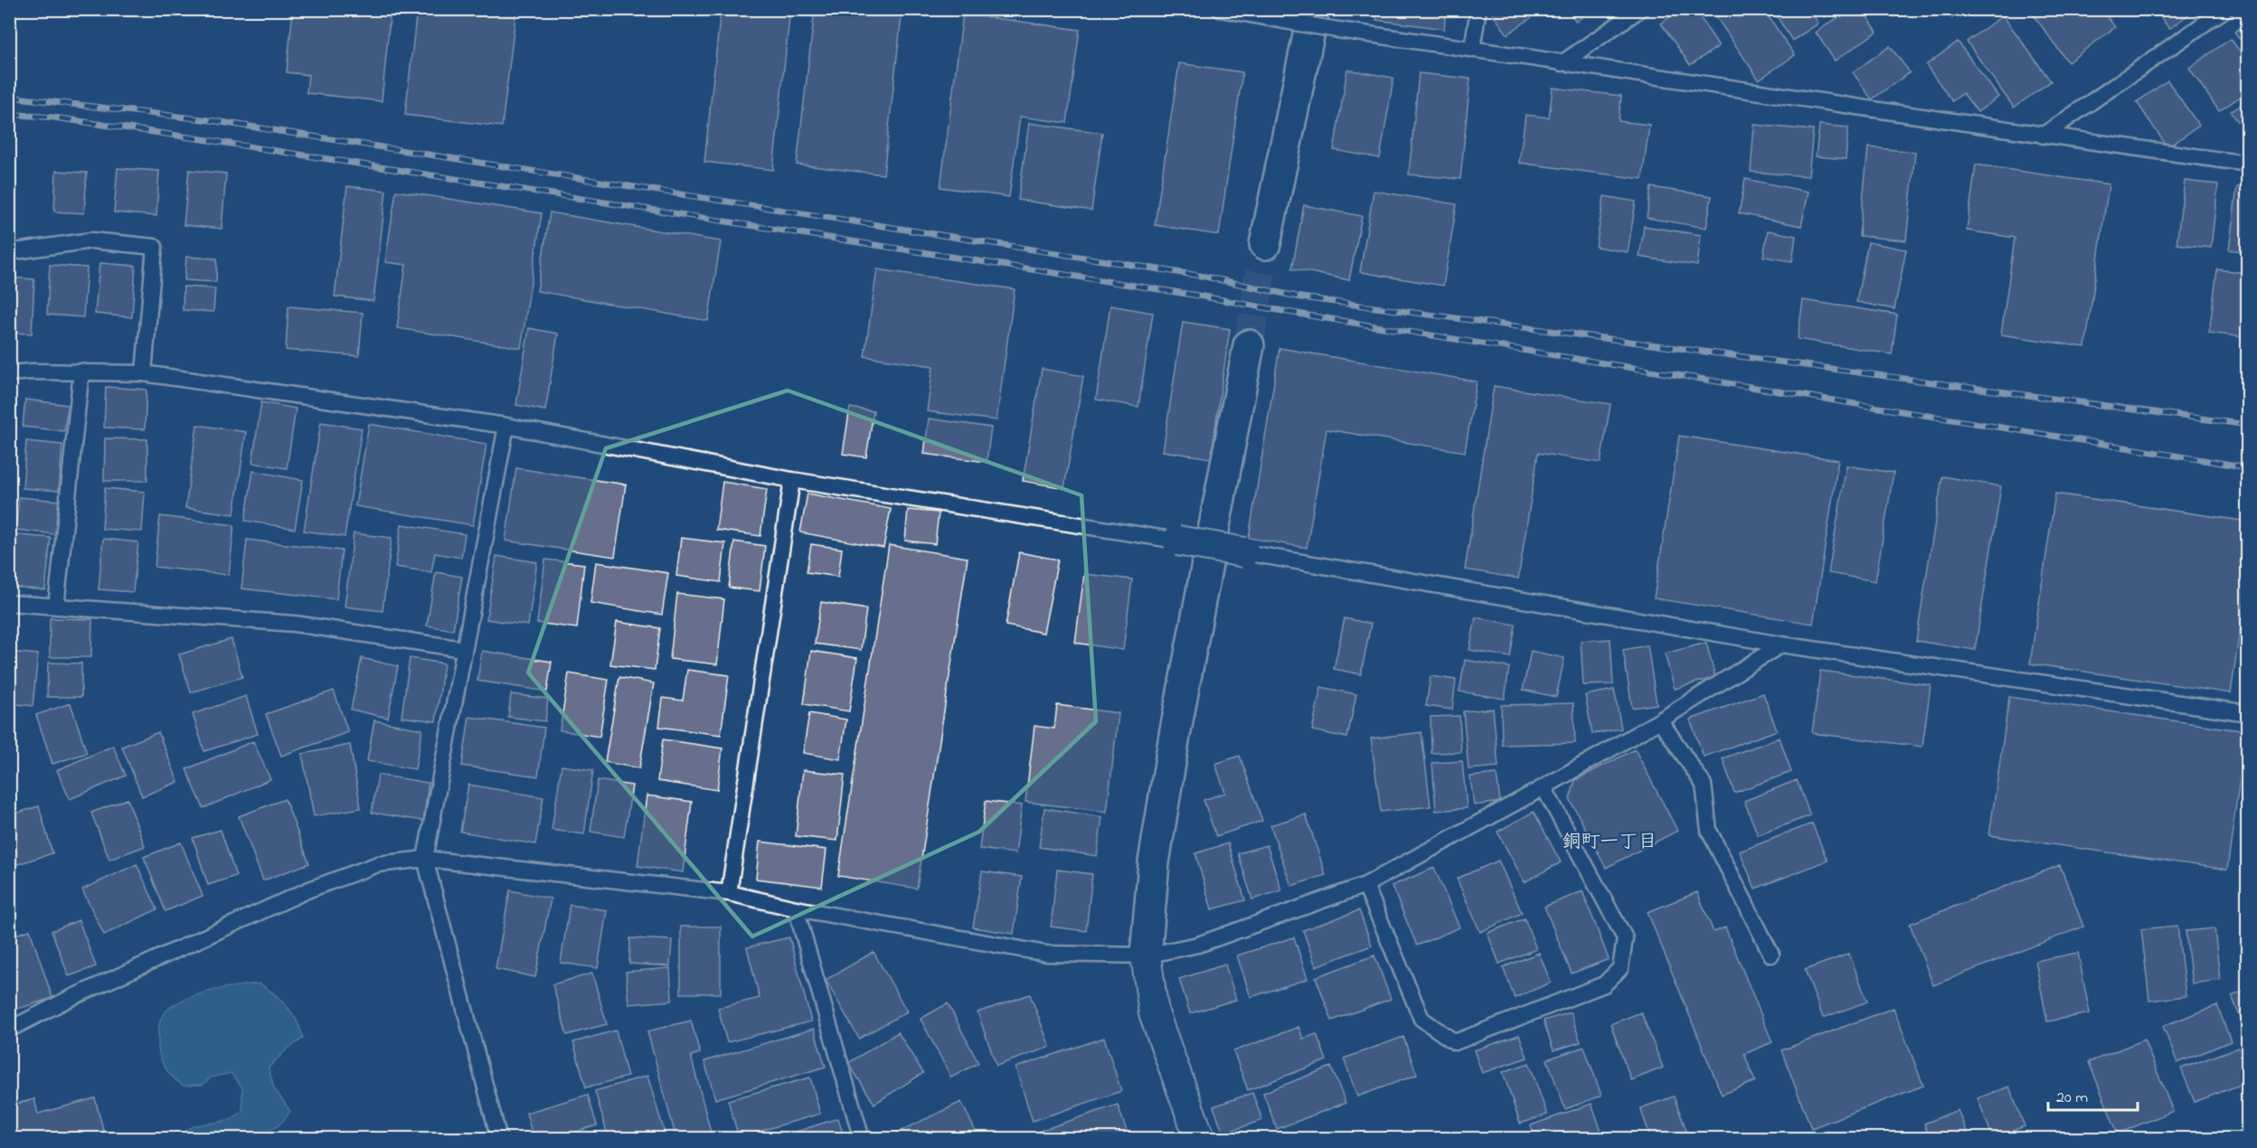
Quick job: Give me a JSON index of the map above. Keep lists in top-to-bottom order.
{
  "districts": ["銅町一丁目"],
  "scale_bar": "20 m"
}
